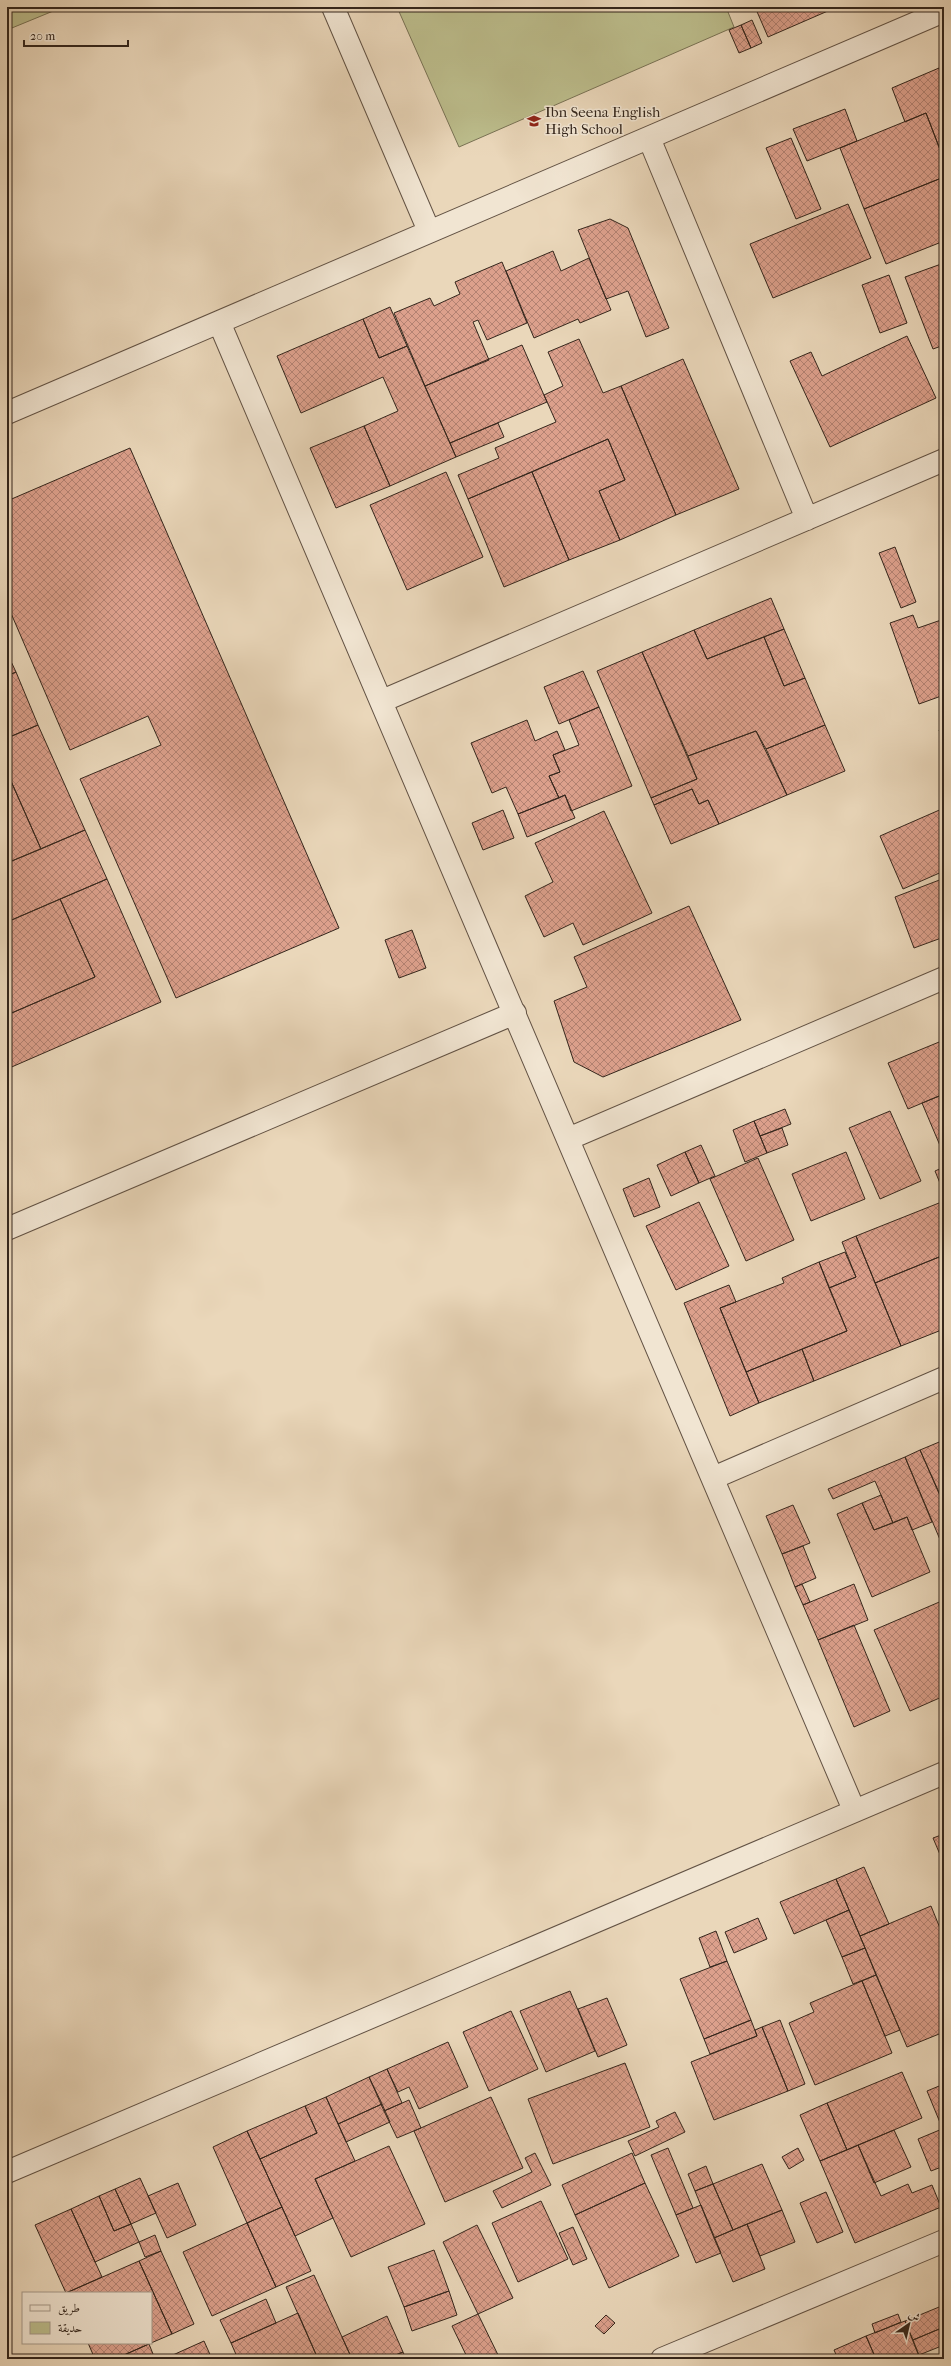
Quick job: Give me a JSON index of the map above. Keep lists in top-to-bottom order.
{
  "places": {
    "school or university": ["Ibn Seena English High School"]
  },
  "legend": ["طريق", "حديقة"],
  "scale_bar": "20 m",
  "north": "top right"
}
